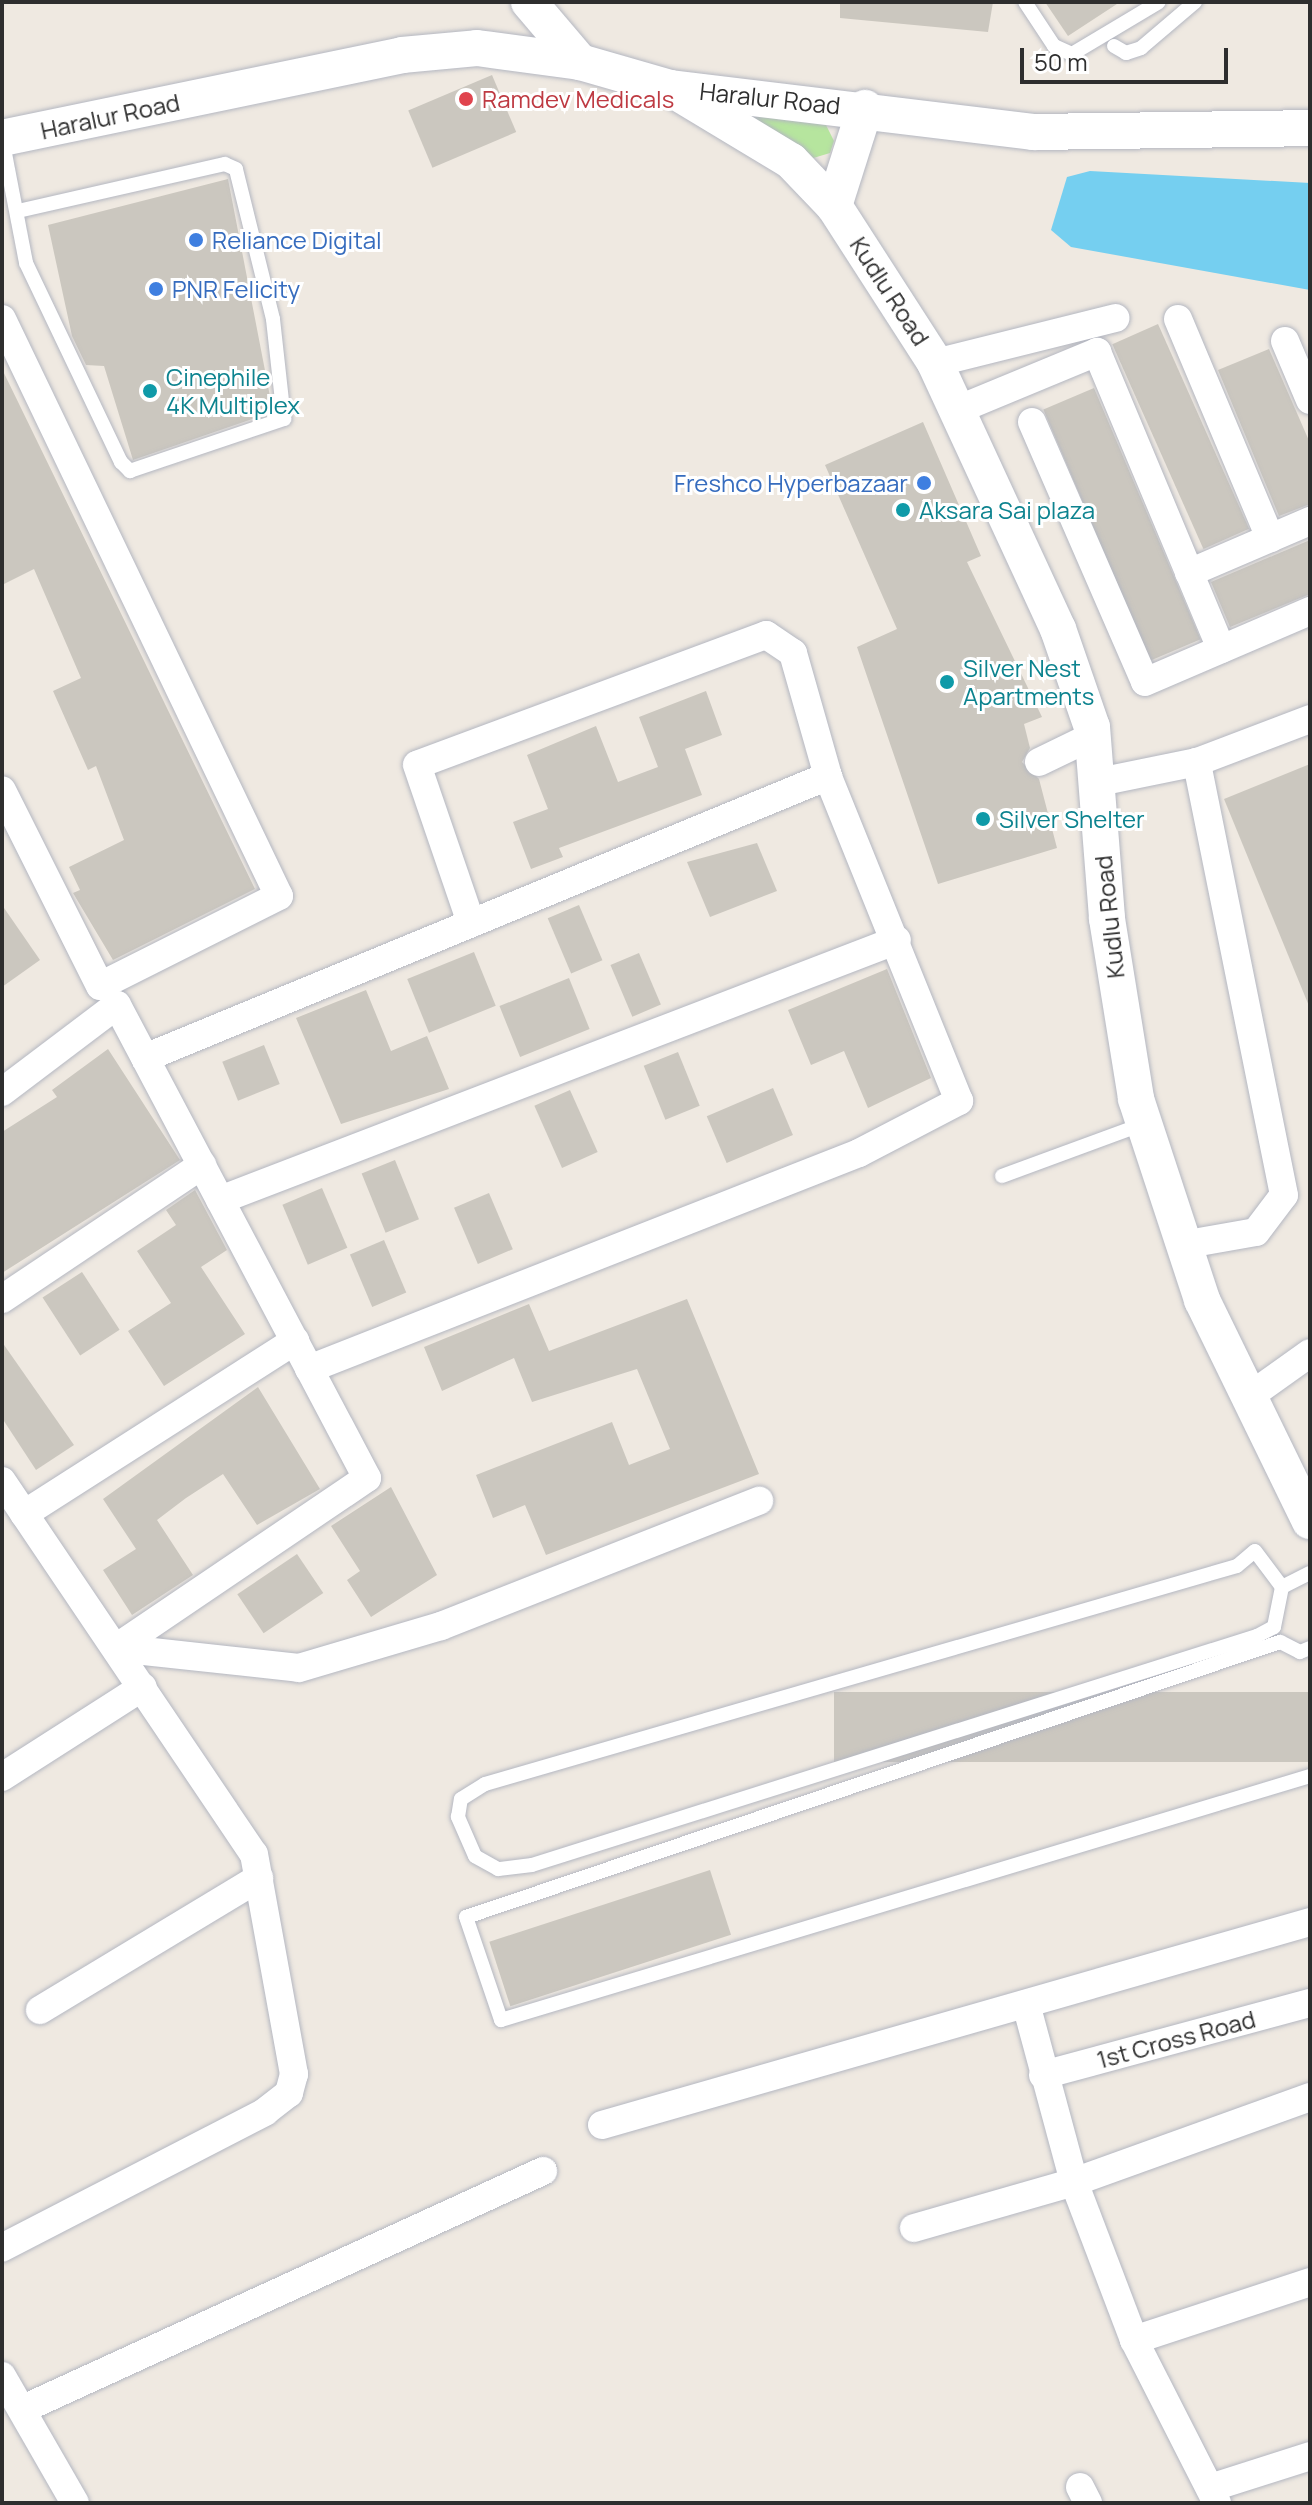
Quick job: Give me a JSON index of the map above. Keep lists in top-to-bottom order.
{
  "streets": {
    "street": ["Haralur Road", "Kudlu Road", "1st Cross Road"]
  },
  "crossings": [
    ["Haralur Road", "Kudlu Road"]
  ],
  "places": [
    "Ramdev Medicals",
    "Reliance Digital",
    "PNR Felicity",
    "Cinephile 4K Multiplex",
    "Freshco Hyperbazaar",
    "Aksara Sai plaza",
    "Silver Nest Apartments",
    "Silver Shelter"
  ],
  "scale_bar": "50 m"
}
